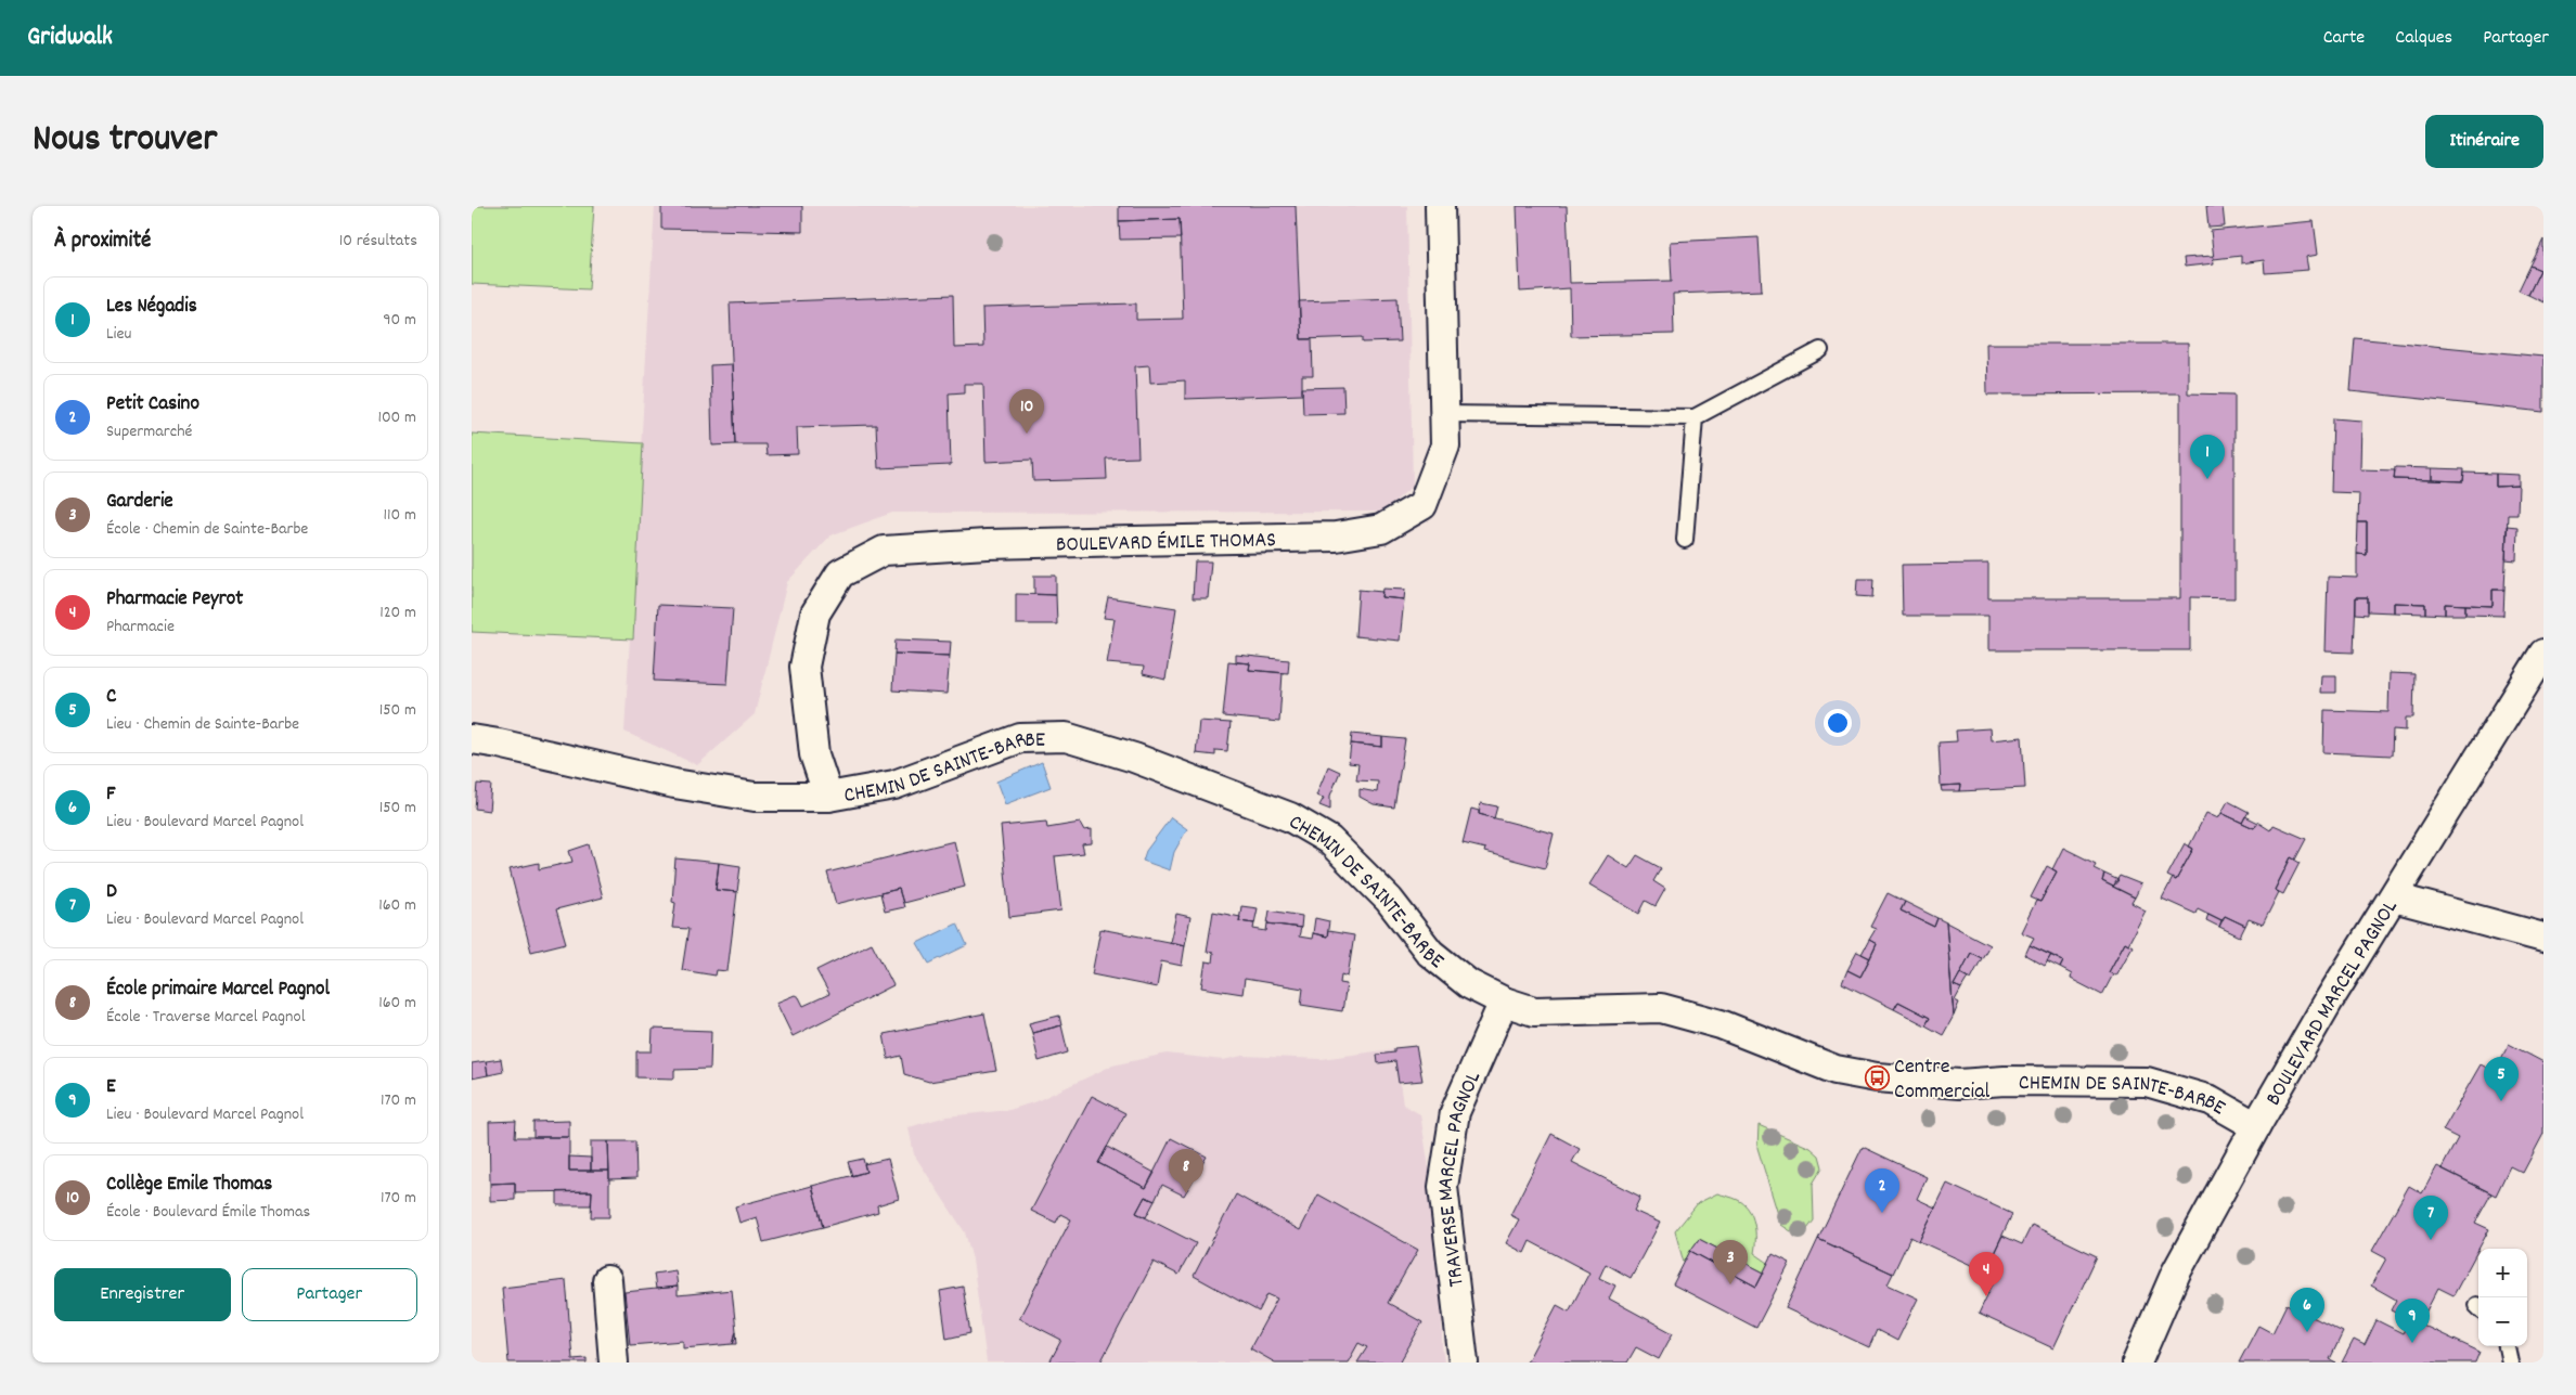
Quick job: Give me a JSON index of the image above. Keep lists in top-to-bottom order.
{
  "streets": {
    "street": [
      "BOULEVARD ÉMILE THOMAS",
      "CHEMIN DE SAINTE-BARBE",
      "BOULEVARD MARCEL PAGNOL",
      "TRAVERSE MARCEL PAGNOL"
    ]
  },
  "crossings": [
    ["BOULEVARD ÉMILE THOMAS", "CHEMIN DE SAINTE-BARBE"],
    ["CHEMIN DE SAINTE-BARBE", "BOULEVARD MARCEL PAGNOL"],
    ["CHEMIN DE SAINTE-BARBE", "TRAVERSE MARCEL PAGNOL"]
  ],
  "places": {
    "bus stop": ["Centre Commercial"]
  },
  "page": {
    "header": "Gridwalk",
    "nav": ["Carte", "Calques", "Partager"],
    "title": "Nous trouver",
    "buttons": [
      "Itinéraire",
      ["Enregistrer", "Partager"]
    ],
    "heading": ["À proximité", "10 résultats"],
    "list": [
      {
        "mark": "1",
        "name": "Les Négadis",
        "note": "Lieu",
        "value": "90 m"
      },
      {
        "mark": "2",
        "name": "Petit Casino",
        "note": "Supermarché",
        "value": "100 m"
      },
      {
        "mark": "3",
        "name": "Garderie",
        "note": "École · Chemin de Sainte-Barbe",
        "value": "110 m"
      },
      {
        "mark": "4",
        "name": "Pharmacie Peyrot",
        "note": "Pharmacie",
        "value": "120 m"
      },
      {
        "mark": "5",
        "name": "C",
        "note": "Lieu · Chemin de Sainte-Barbe",
        "value": "150 m"
      },
      {
        "mark": "6",
        "name": "F",
        "note": "Lieu · Boulevard Marcel Pagnol",
        "value": "150 m"
      },
      {
        "mark": "7",
        "name": "D",
        "note": "Lieu · Boulevard Marcel Pagnol",
        "value": "160 m"
      },
      {
        "mark": "8",
        "name": "École primaire Marcel Pagnol",
        "note": "École · Traverse Marcel Pagnol",
        "value": "160 m"
      },
      {
        "mark": "9",
        "name": "E",
        "note": "Lieu · Boulevard Marcel Pagnol",
        "value": "170 m"
      },
      {
        "mark": "10",
        "name": "Collège Emile Thomas",
        "note": "École · Boulevard Émile Thomas",
        "value": "170 m"
      }
    ],
    "pins": [
      "10",
      "1",
      "5",
      "8",
      "2",
      "7",
      "3",
      "4",
      "6",
      "9"
    ],
    "map_buttons": ["+", "−"]
  }
}
